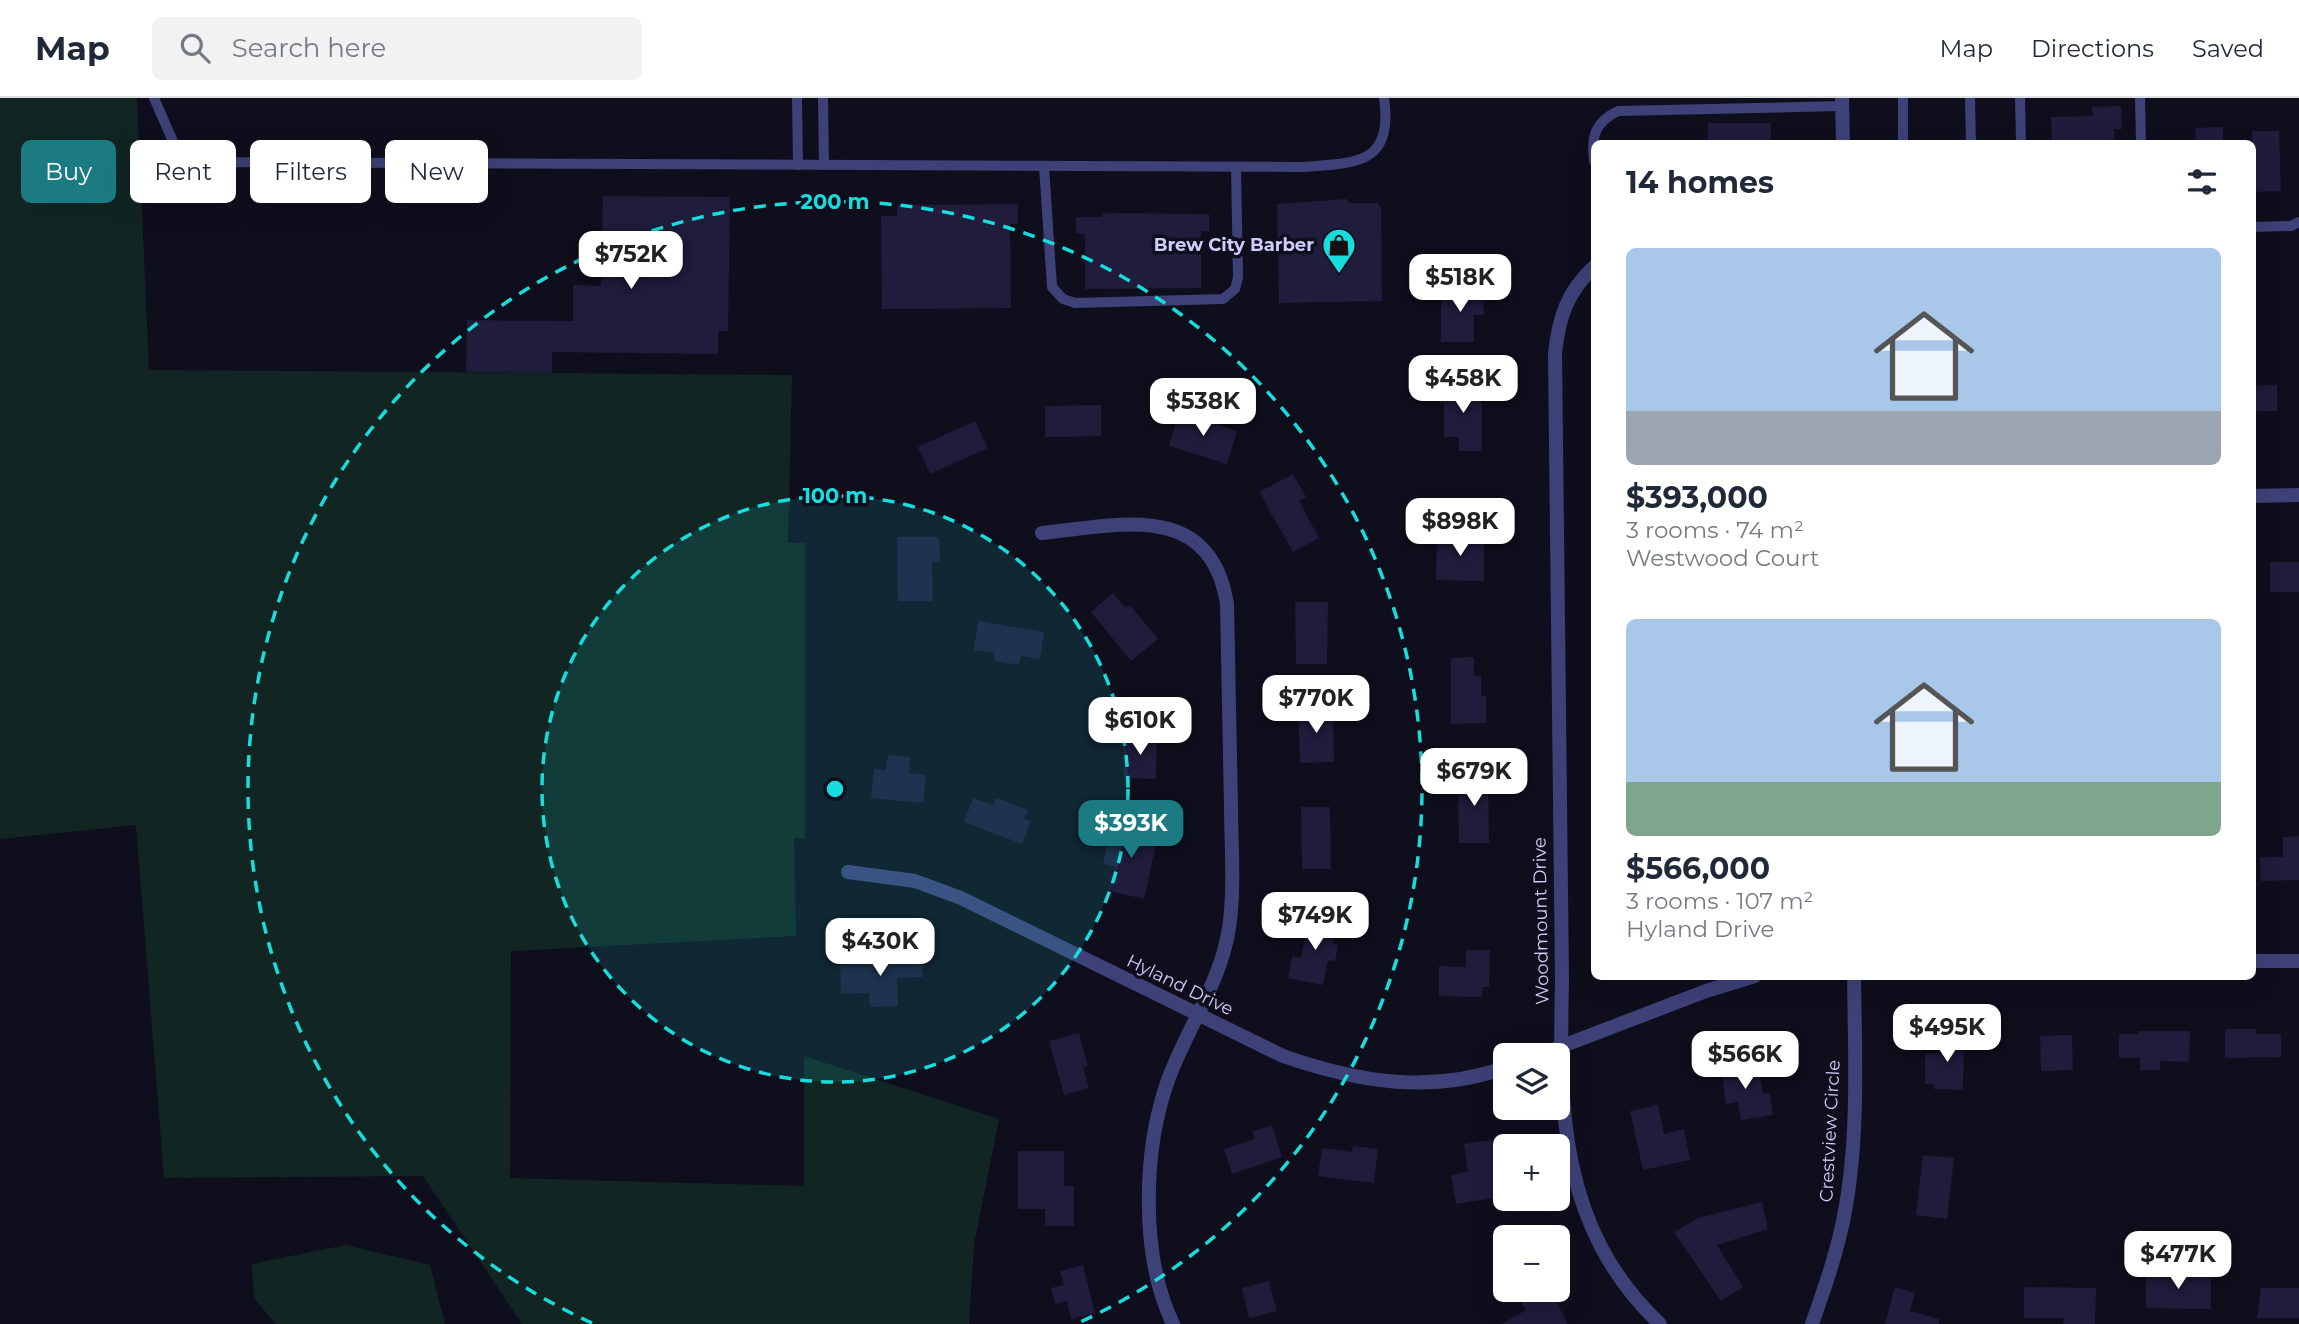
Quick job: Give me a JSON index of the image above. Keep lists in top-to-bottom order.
{
  "streets": {
    "street": ["Woodmount Drive", "Hyland Drive", "Crestview Circle"]
  },
  "places": {
    "shop": ["Brew City Barber"]
  },
  "page": {
    "header": "Map",
    "search": "Search here",
    "nav": ["Map", "Directions", "Saved"],
    "chip": [
      "Buy",
      "Rent",
      "Filters",
      "New"
    ],
    "heading": "14 homes",
    "list": [
      {
        "name": "$393,000",
        "note": "3 rooms · 74 m² · Westwood Court"
      },
      {
        "name": "$566,000",
        "note": "3 rooms · 107 m² · Hyland Drive"
      }
    ],
    "price": [
      "$752K",
      "$518K",
      "$458K",
      "$538K",
      "$898K",
      "$770K",
      "$610K",
      "$679K",
      "$393K",
      "$749K",
      "$430K",
      "$495K",
      "$566K",
      "$477K"
    ],
    "map_buttons": ["+", "−"]
  },
  "rings": ["200 m", "100 m"]
}
